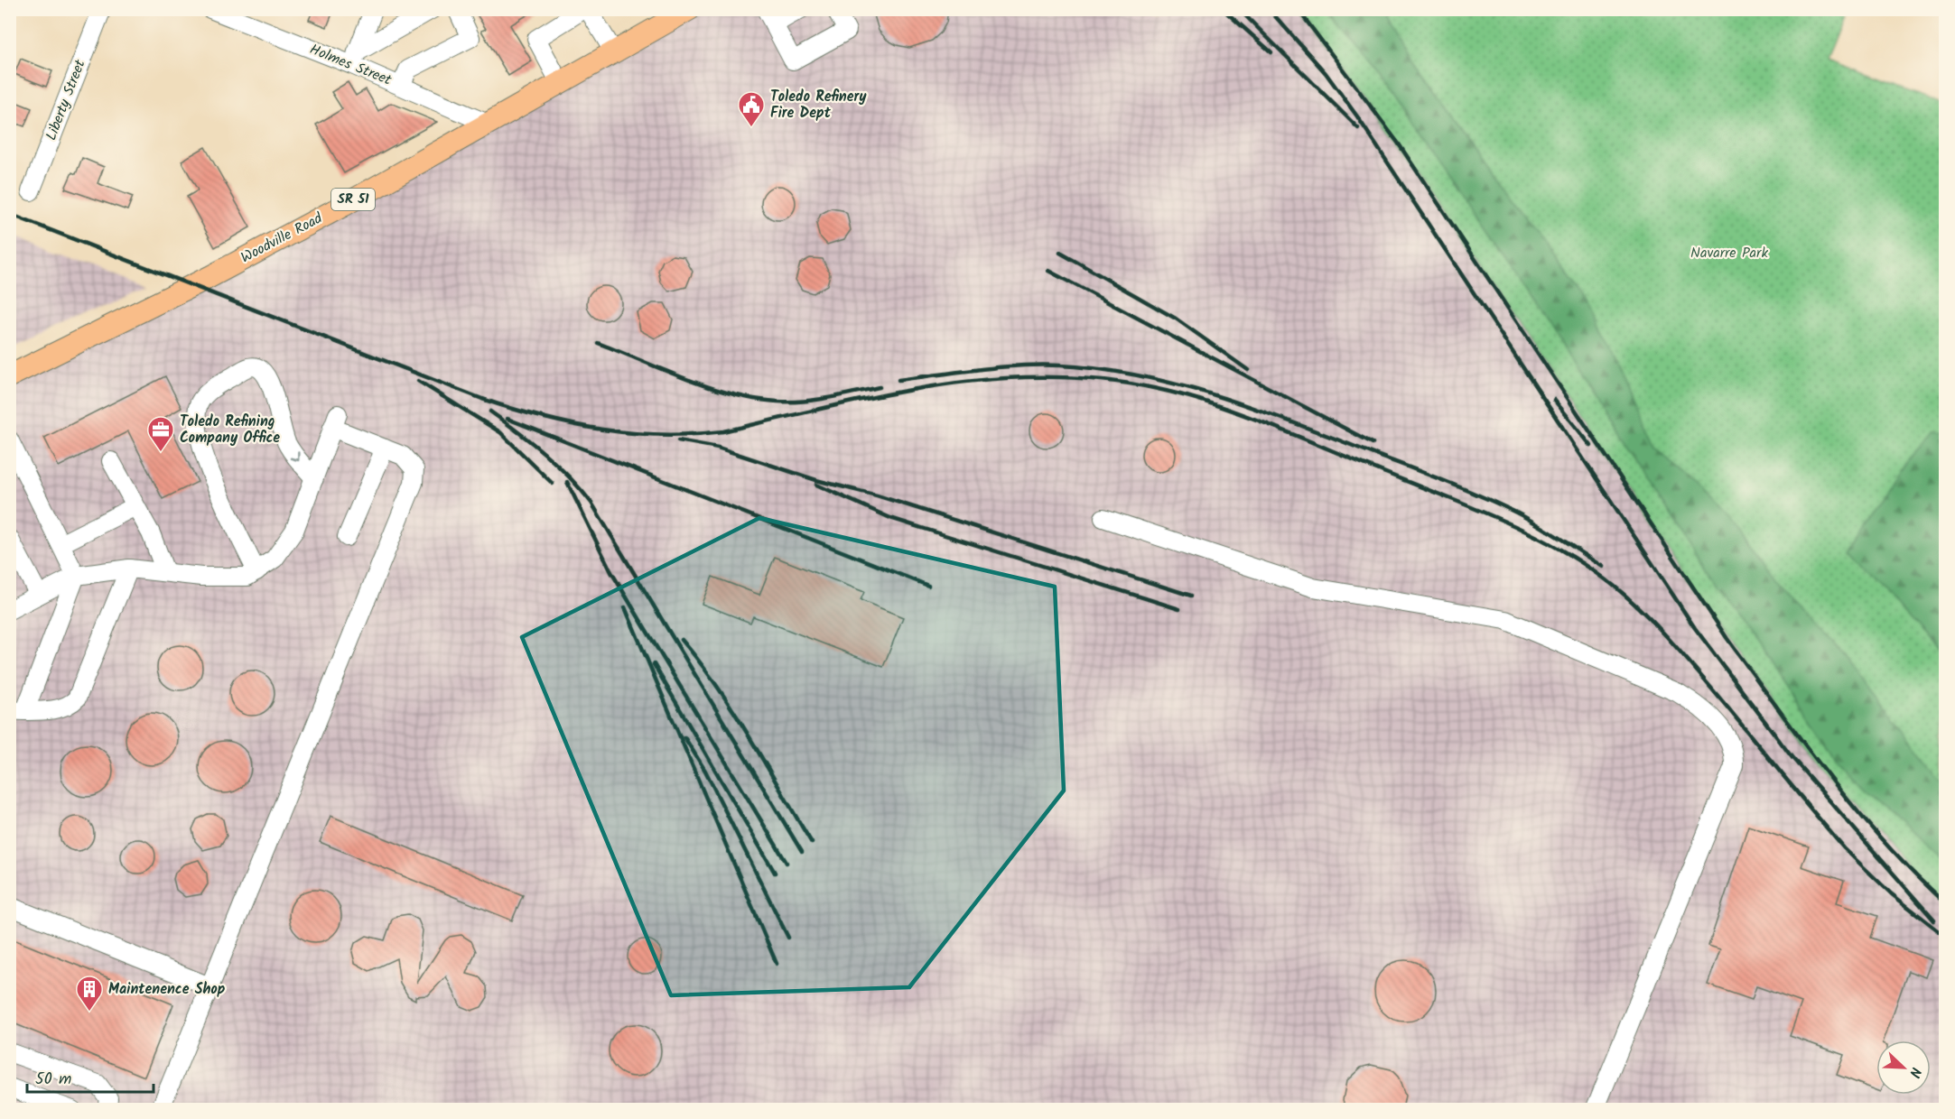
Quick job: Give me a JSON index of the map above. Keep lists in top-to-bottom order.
{
  "streets": {
    "main road": ["SR 51", "Woodville Road"],
    "street": ["Holmes Street", "Liberty Street"]
  },
  "crossings": [
    ["Holmes Street", "Woodville Road"]
  ],
  "parks": ["Navarre Park"],
  "places": {
    "public building": ["Toledo Refinery Fire Dept"],
    "office": ["Toledo Refining Company Office"],
    "building": ["Maintenence Shop"]
  },
  "scale_bar": "50 m",
  "north": "bottom right"
}
